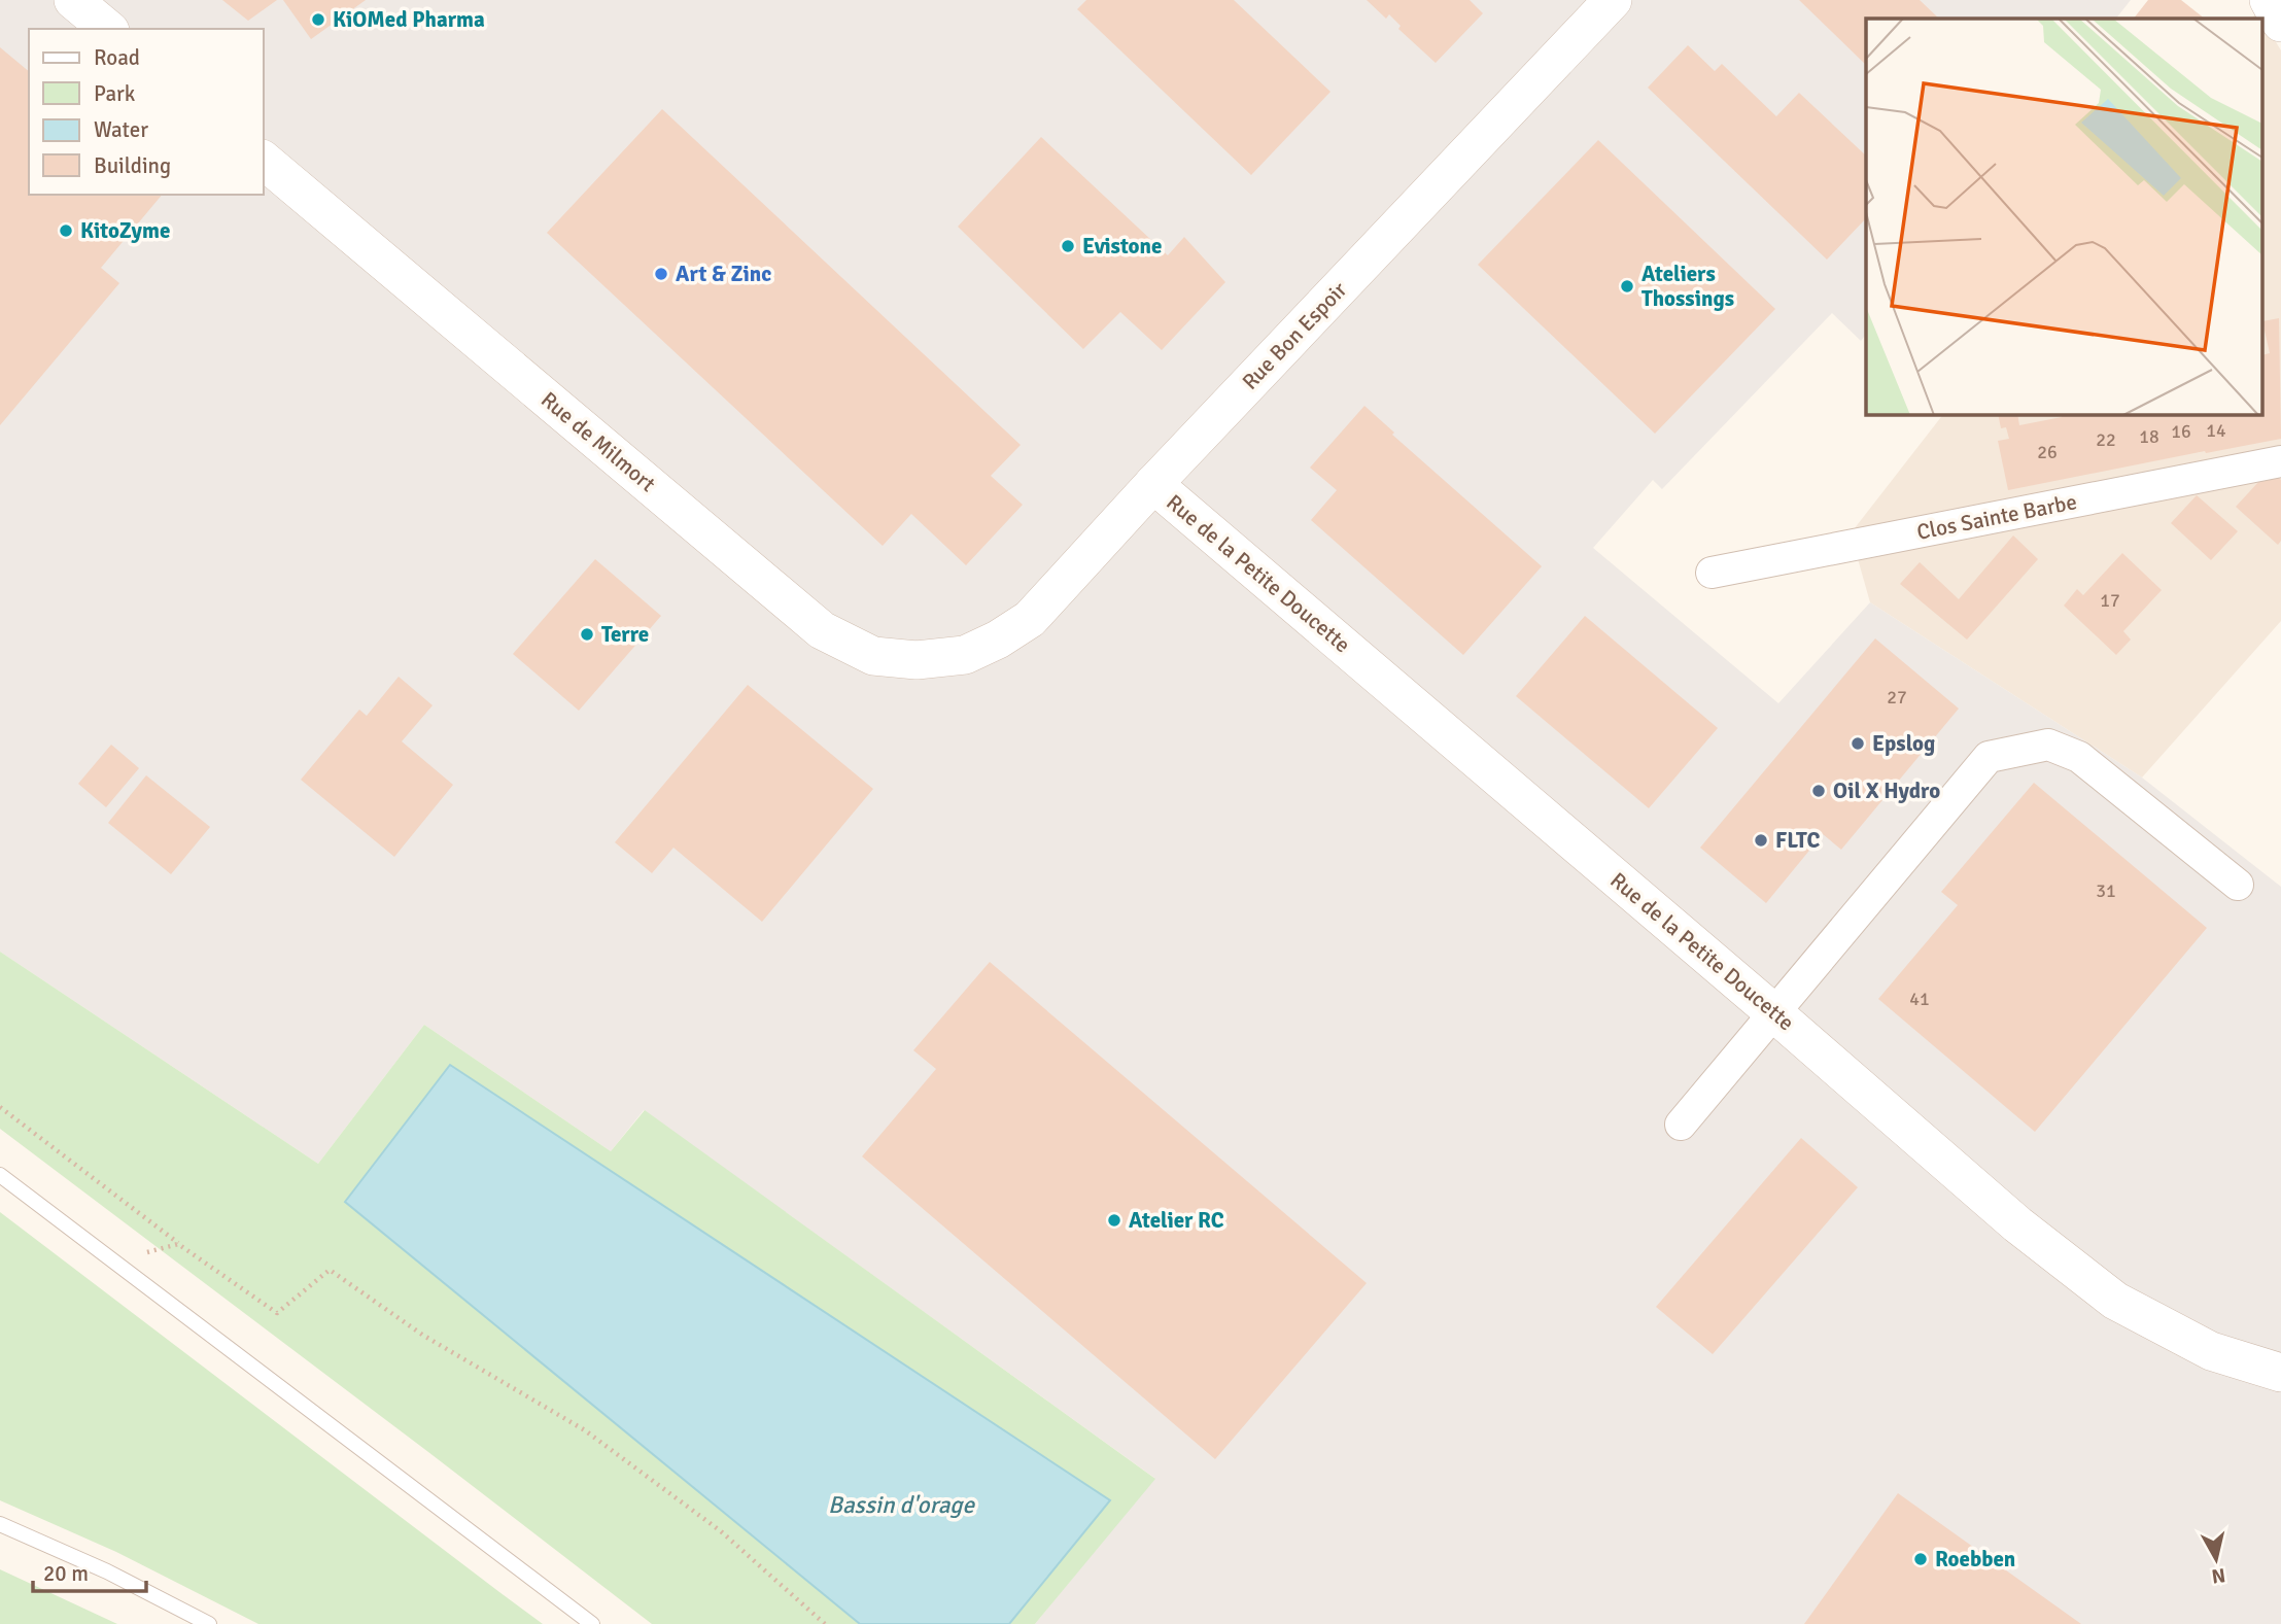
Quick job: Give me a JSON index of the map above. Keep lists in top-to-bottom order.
{
  "streets": {
    "street": [
      "Rue Bon Espoir",
      "Rue de Milmort",
      "Clos Sainte Barbe",
      "Rue de la Petite Doucette"
    ]
  },
  "crossings": [
    ["Rue Bon Espoir", "Rue de Milmort"],
    ["Rue Bon Espoir", "Rue de la Petite Doucette"]
  ],
  "water": ["Bassin d'orage"],
  "places": [
    "KiOMed Pharma",
    "KitoZyme",
    "Evistone",
    "Art & Zinc",
    "Ateliers Thossings",
    "Terre",
    "Epslog",
    "Oil X Hydro",
    "FLTC",
    "Atelier RC",
    "Roebben"
  ],
  "house_numbers": [
    "14",
    "16",
    "18",
    "22",
    "26",
    "17",
    "27",
    "31",
    "41"
  ],
  "legend": [
    "Road",
    "Park",
    "Water",
    "Building"
  ],
  "scale_bar": "20 m",
  "north": "bottom"
}
